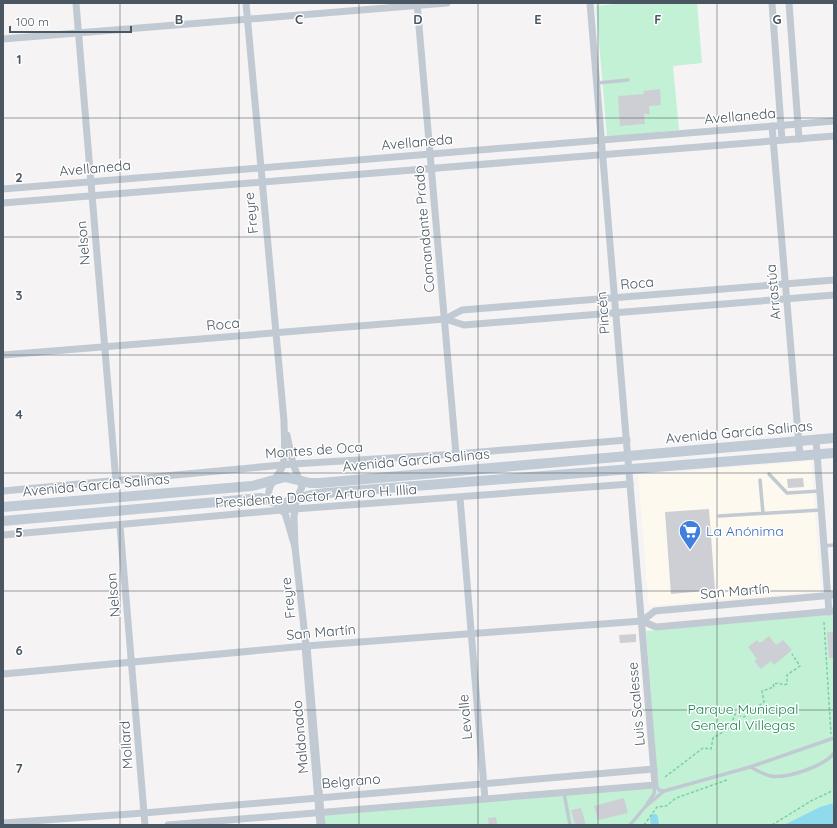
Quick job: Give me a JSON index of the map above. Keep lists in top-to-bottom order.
{
  "streets": {
    "main road": ["Avenida García Salinas"],
    "street": [
      "Avellaneda",
      "Freyre",
      "Comandante Prado",
      "Nelson",
      "Roca",
      "Arrastúa",
      "Pincén",
      "Montes de Oca",
      "Presidente Doctor Arturo H. Illia",
      "San Martín",
      "Luis Scalesse",
      "Levalle",
      "Maldonado",
      "Mollard",
      "Belgrano"
    ]
  },
  "crossings": [
    ["Avellaneda", "Freyre"],
    ["Avellaneda", "Comandante Prado"],
    ["Avellaneda", "Nelson"],
    ["Avellaneda", "Arrastúa"],
    ["Avellaneda", "Pincén"],
    ["Freyre", "Roca"],
    ["Freyre", "Avenida García Salinas"],
    ["Freyre", "Montes de Oca"],
    ["Freyre", "Presidente Doctor Arturo H. Illia"],
    ["Freyre", "San Martín"],
    ["Freyre", "Maldonado"],
    ["Comandante Prado", "Roca"],
    ["Comandante Prado", "Montes de Oca"],
    ["Nelson", "Roca"],
    ["Nelson", "Montes de Oca"],
    ["Nelson", "Presidente Doctor Arturo H. Illia"],
    ["Nelson", "San Martín"],
    ["Nelson", "Mollard"],
    ["Roca", "Arrastúa"],
    ["Roca", "Pincén"],
    ["Arrastúa", "Avenida García Salinas"],
    ["Pincén", "Avenida García Salinas"],
    ["Pincén", "Montes de Oca"],
    ["Pincén", "Presidente Doctor Arturo H. Illia"],
    ["Pincén", "San Martín"],
    ["Pincén", "Luis Scalesse"],
    ["Avenida García Salinas", "Presidente Doctor Arturo H. Illia"],
    ["San Martín", "Luis Scalesse"],
    ["San Martín", "Levalle"],
    ["San Martín", "Maldonado"],
    ["San Martín", "Mollard"],
    ["Luis Scalesse", "Belgrano"],
    ["Levalle", "Belgrano"],
    ["Maldonado", "Belgrano"],
    ["Mollard", "Belgrano"]
  ],
  "parks": ["Parque Municipal General Villegas"],
  "places": {
    "supermarket": ["La Anónima"]
  },
  "scale_bar": "100 m",
  "grid": {
    "columns": [
      "B",
      "C",
      "D",
      "E",
      "F",
      "G"
    ],
    "rows": [
      "1",
      "2",
      "3",
      "4",
      "5",
      "6",
      "7"
    ]
  }
}
